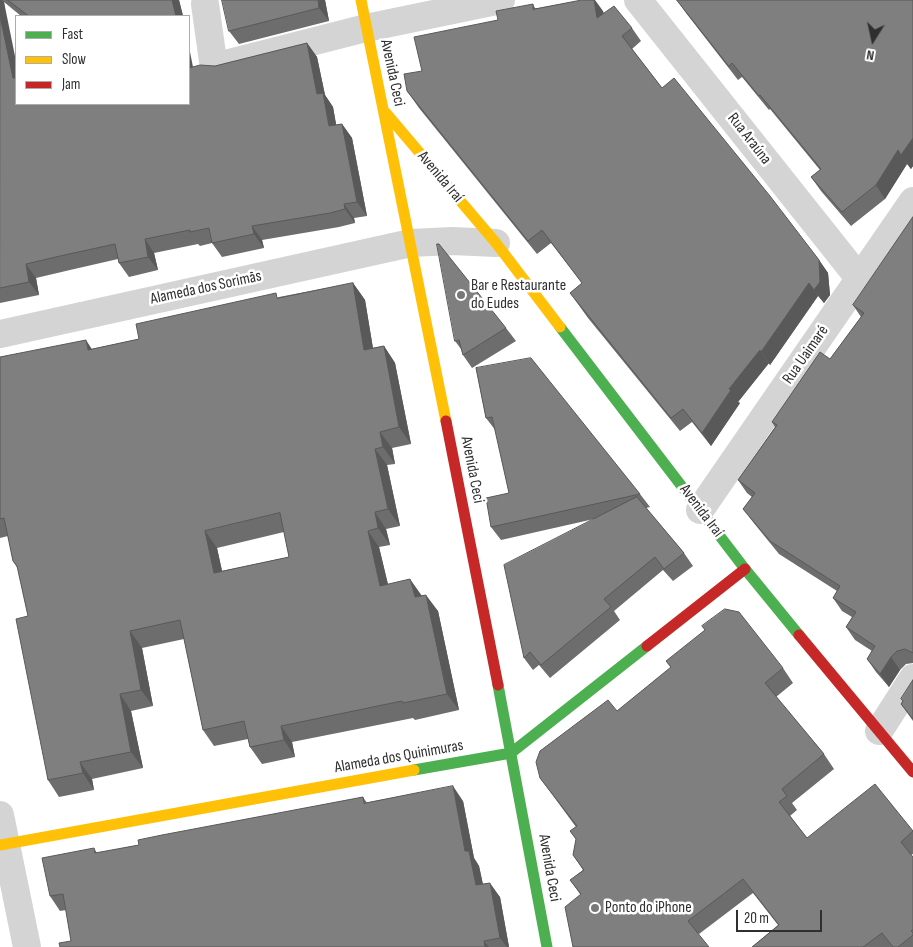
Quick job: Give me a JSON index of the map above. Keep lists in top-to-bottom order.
{
  "streets": {
    "street": [
      "Avenida Ceci",
      "Rua Araúna",
      "Avenida Iraí",
      "Alameda dos Sorimãs",
      "Rua Uaimaré",
      "Alameda dos Quinimuras"
    ]
  },
  "crossings": [
    ["Avenida Ceci", "Avenida Iraí"],
    ["Avenida Ceci", "Alameda dos Sorimãs"],
    ["Avenida Ceci", "Alameda dos Quinimuras"],
    ["Rua Araúna", "Rua Uaimaré"],
    ["Avenida Iraí", "Rua Uaimaré"],
    ["Avenida Iraí", "Alameda dos Quinimuras"]
  ],
  "places": ["Bar e Restaurante do Eudes", "Ponto do iPhone"],
  "legend": ["Fast", "Slow", "Jam"],
  "scale_bar": "20 m",
  "north": "bottom"
}
